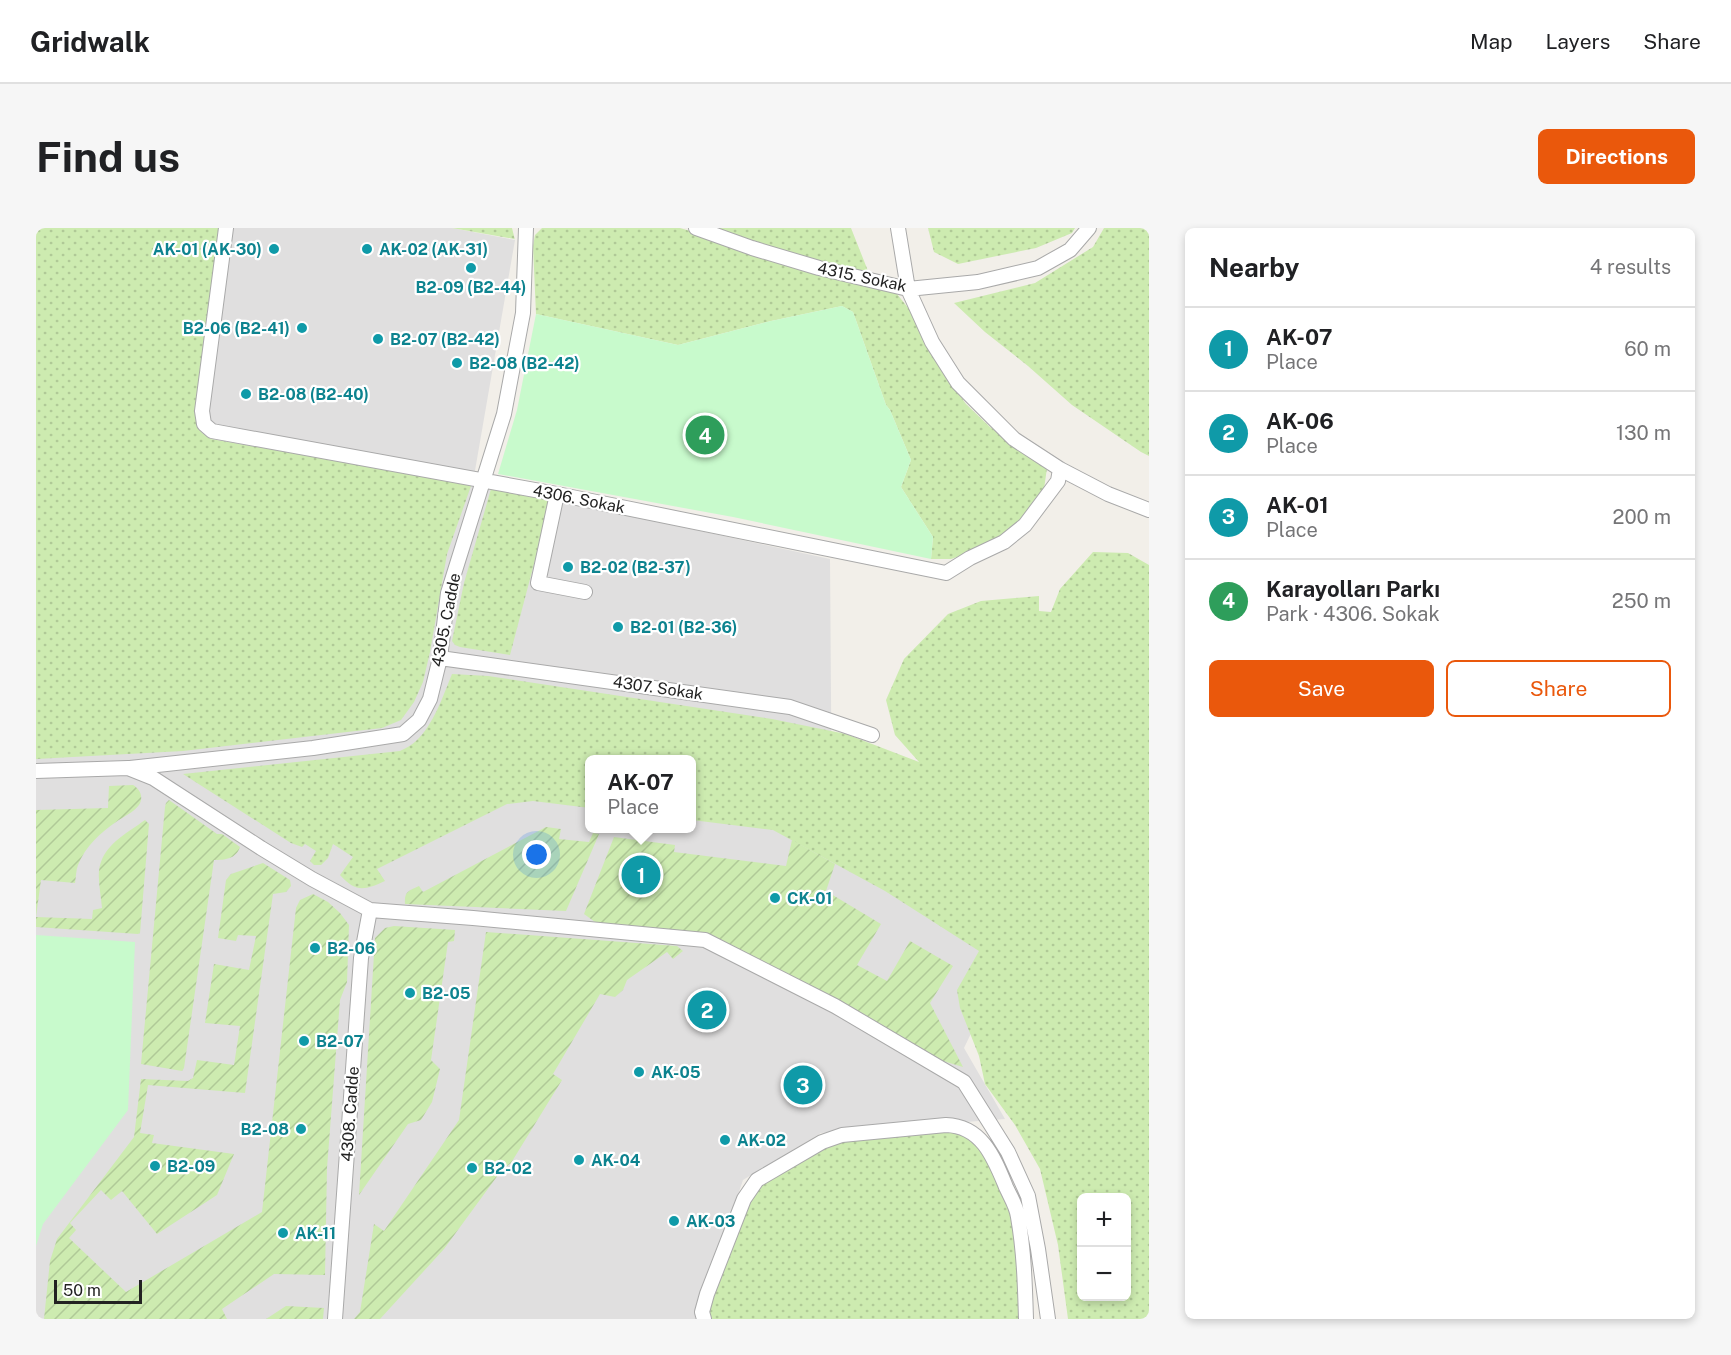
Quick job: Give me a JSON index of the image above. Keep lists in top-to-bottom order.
{
  "streets": {
    "street": [
      "4315. Sokak",
      "4306. Sokak",
      "4305. Cadde",
      "4307. Sokak",
      "4308. Cadde"
    ]
  },
  "crossings": [
    ["4306. Sokak", "4305. Cadde"],
    ["4305. Cadde", "4307. Sokak"]
  ],
  "places": [
    "AK-01 (AK-30)",
    "AK-02 (AK-31)",
    "B2-09 (B2-44)",
    "B2-06 (B2-41)",
    "B2-07 (B2-42)",
    "B2-08 (B2-42)",
    "B2-08 (B2-40)",
    "B2-02 (B2-37)",
    "B2-01 (B2-36)",
    "CK-01",
    "B2-06",
    "B2-05",
    "B2-07",
    "AK-05",
    "B2-08",
    "AK-02",
    "AK-04",
    "B2-09",
    "B2-02",
    "AK-03",
    "AK-11"
  ],
  "scale_bar": "50 m",
  "page": {
    "header": "Gridwalk",
    "nav": ["Map", "Layers", "Share"],
    "buttons": [
      "Directions",
      ["Save", "Share"]
    ],
    "title": "Find us",
    "heading": ["Nearby", "4 results"],
    "list": [
      {
        "mark": "1",
        "name": "AK-07",
        "note": "Place",
        "value": "60 m"
      },
      {
        "mark": "2",
        "name": "AK-06",
        "note": "Place",
        "value": "130 m"
      },
      {
        "mark": "3",
        "name": "AK-01",
        "note": "Place",
        "value": "200 m"
      },
      {
        "mark": "4",
        "name": "Karayolları Parkı",
        "note": "Park · 4306. Sokak",
        "value": "250 m"
      }
    ],
    "pins": [
      "4",
      "1",
      "2",
      "3"
    ],
    "popup": ["AK-07", "Place"],
    "map_buttons": ["+", "−"],
    "scale": "50 m"
  }
}
